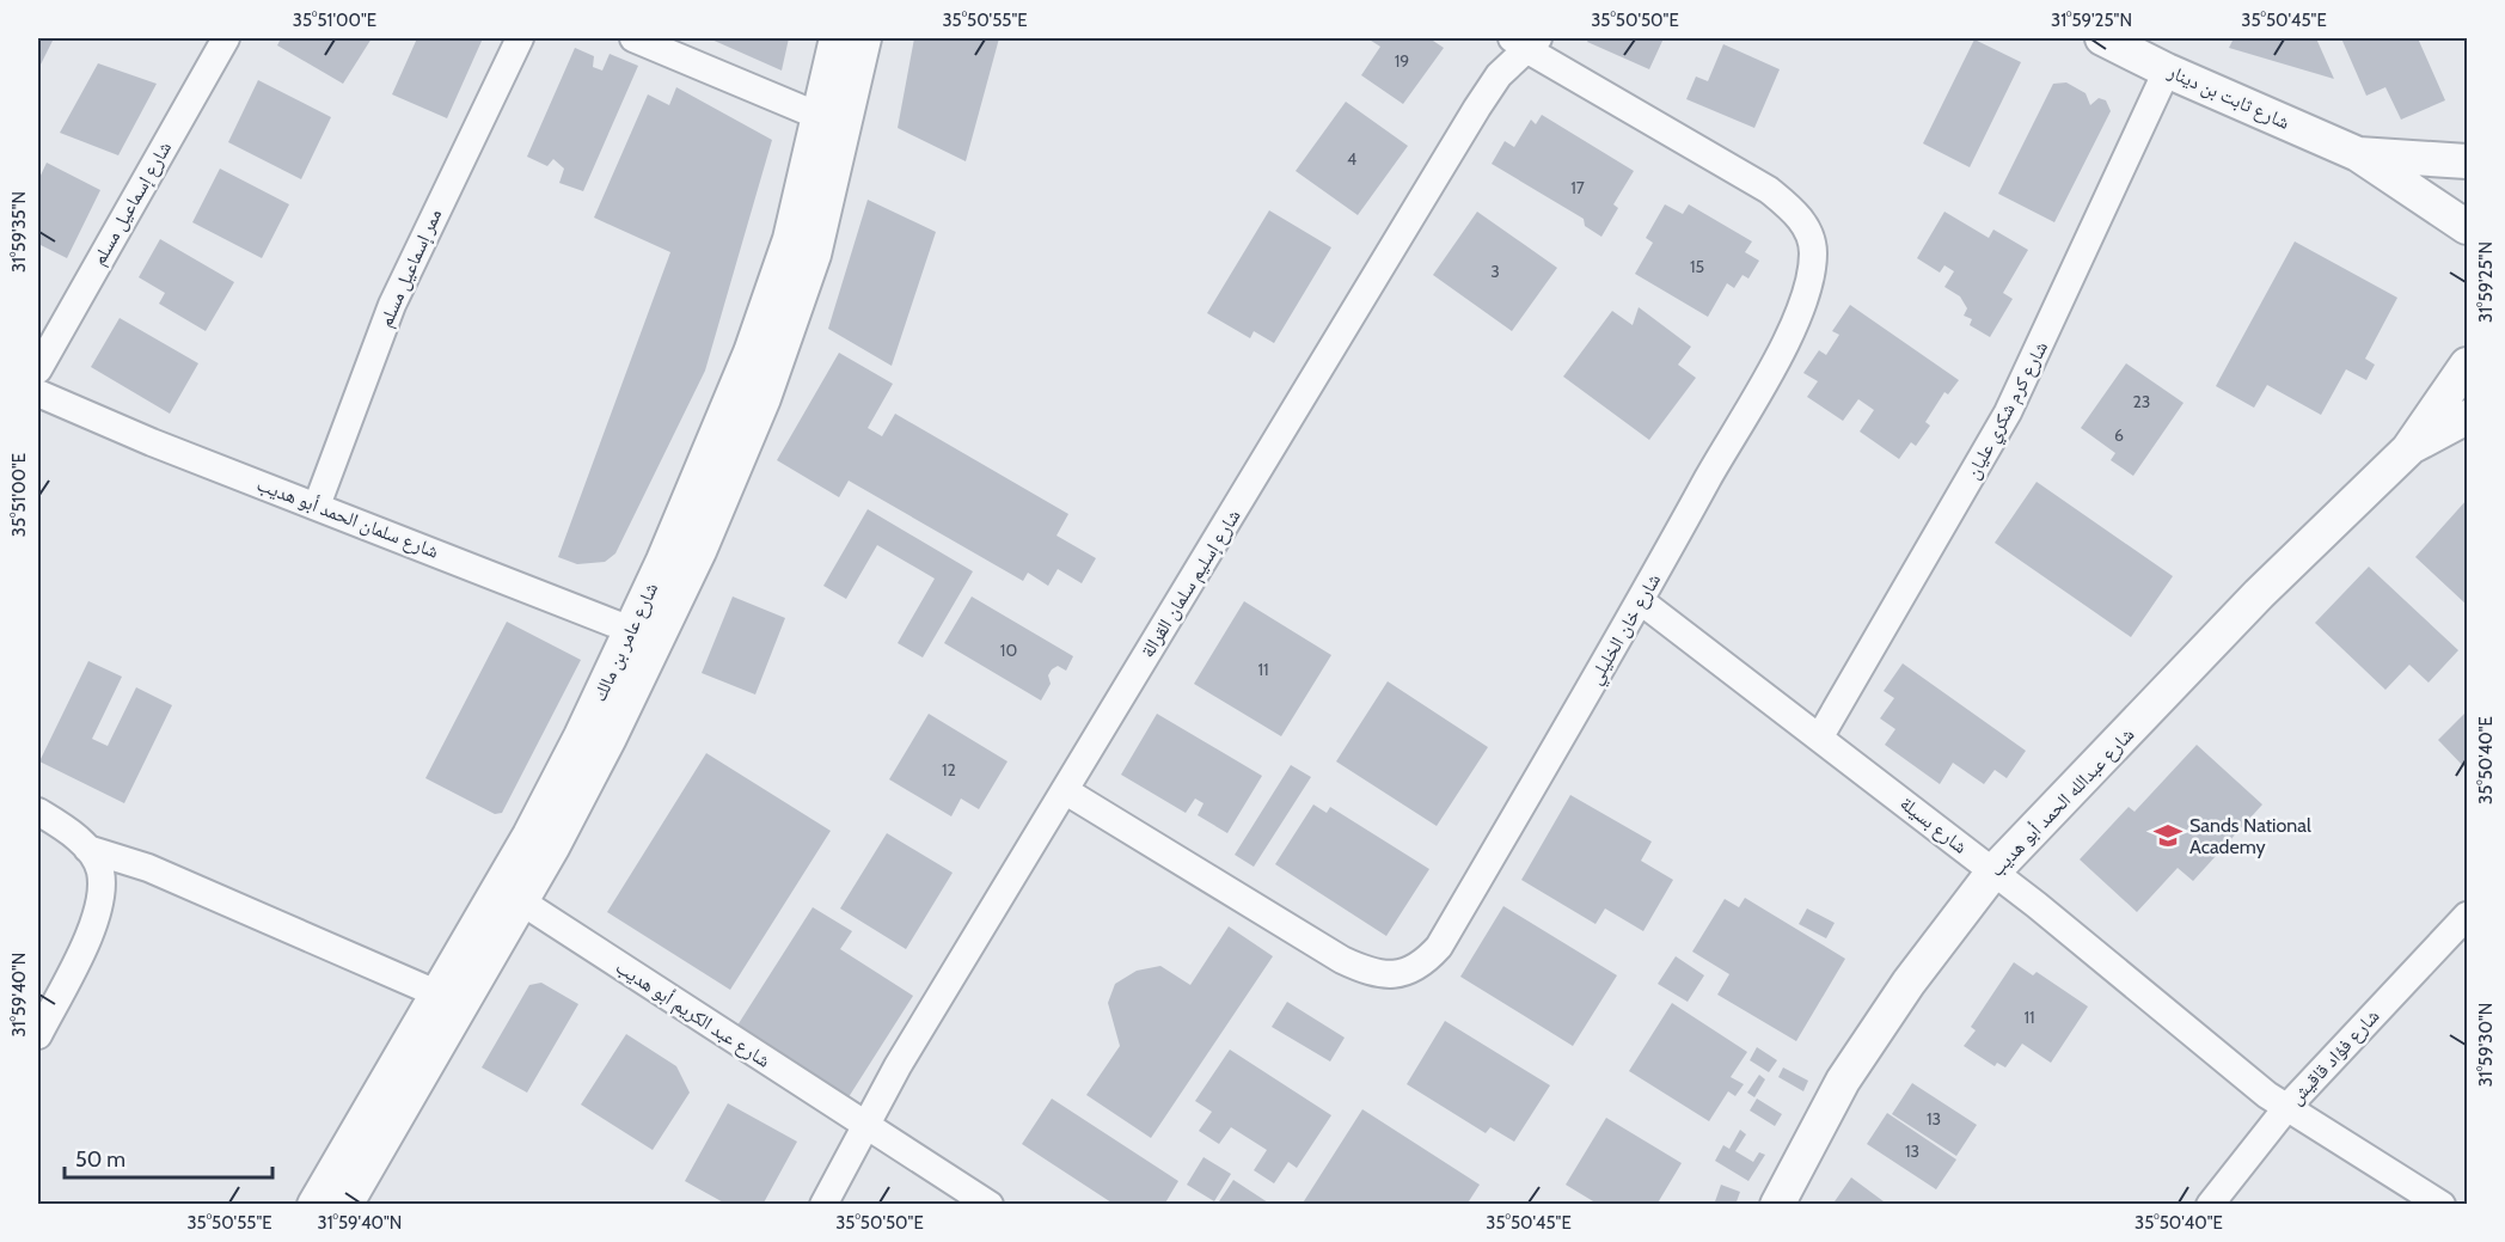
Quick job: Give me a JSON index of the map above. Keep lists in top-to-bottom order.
{
  "streets": {
    "street": [
      "شارع ثابت بن دينار",
      "شارع إسماعيل مسلم",
      "ممر إسماعيل مسلم",
      "شارع كرم شكري عليان",
      "شارع سلمان الحمد أبو هديب",
      "شارع إسليم سلمان القرالة",
      "شارع خان الخليلي",
      "شارع عامر بن مالك",
      "شارع عبدالله الحمد أبو هديب",
      "شارع بسيلة",
      "شارع عبد الكريم أبو هديب",
      "شارع فؤاد قاقيش"
    ]
  },
  "crossings": [
    ["شارع ثابت بن دينار", "شارع كرم شكري عليان"],
    ["ممر إسماعيل مسلم", "شارع سلمان الحمد أبو هديب"],
    ["شارع كرم شكري عليان", "شارع بسيلة"],
    ["شارع سلمان الحمد أبو هديب", "شارع عامر بن مالك"],
    ["شارع إسليم سلمان القرالة", "شارع خان الخليلي"],
    ["شارع إسليم سلمان القرالة", "شارع عبد الكريم أبو هديب"],
    ["شارع خان الخليلي", "شارع بسيلة"],
    ["شارع عامر بن مالك", "شارع عبد الكريم أبو هديب"],
    ["شارع عبدالله الحمد أبو هديب", "شارع بسيلة"],
    ["شارع بسيلة", "شارع فؤاد قاقيش"]
  ],
  "places": {
    "school or university": ["Sands National Academy"]
  },
  "house_numbers": [
    "19",
    "4",
    "17",
    "15",
    "3",
    "23",
    "6",
    "10",
    "11",
    "12",
    "11",
    "13",
    "13"
  ],
  "scale_bar": "50 m",
  "coordinates": [
    "35°51'00\"E",
    "35°50'55\"E",
    "35°50'50\"E",
    "31°59'25\"N",
    "35°50'45\"E",
    "31°59'35\"N",
    "35°50'40\"E",
    "31°59'40\"N",
    "31°59'30\"N"
  ]
}
